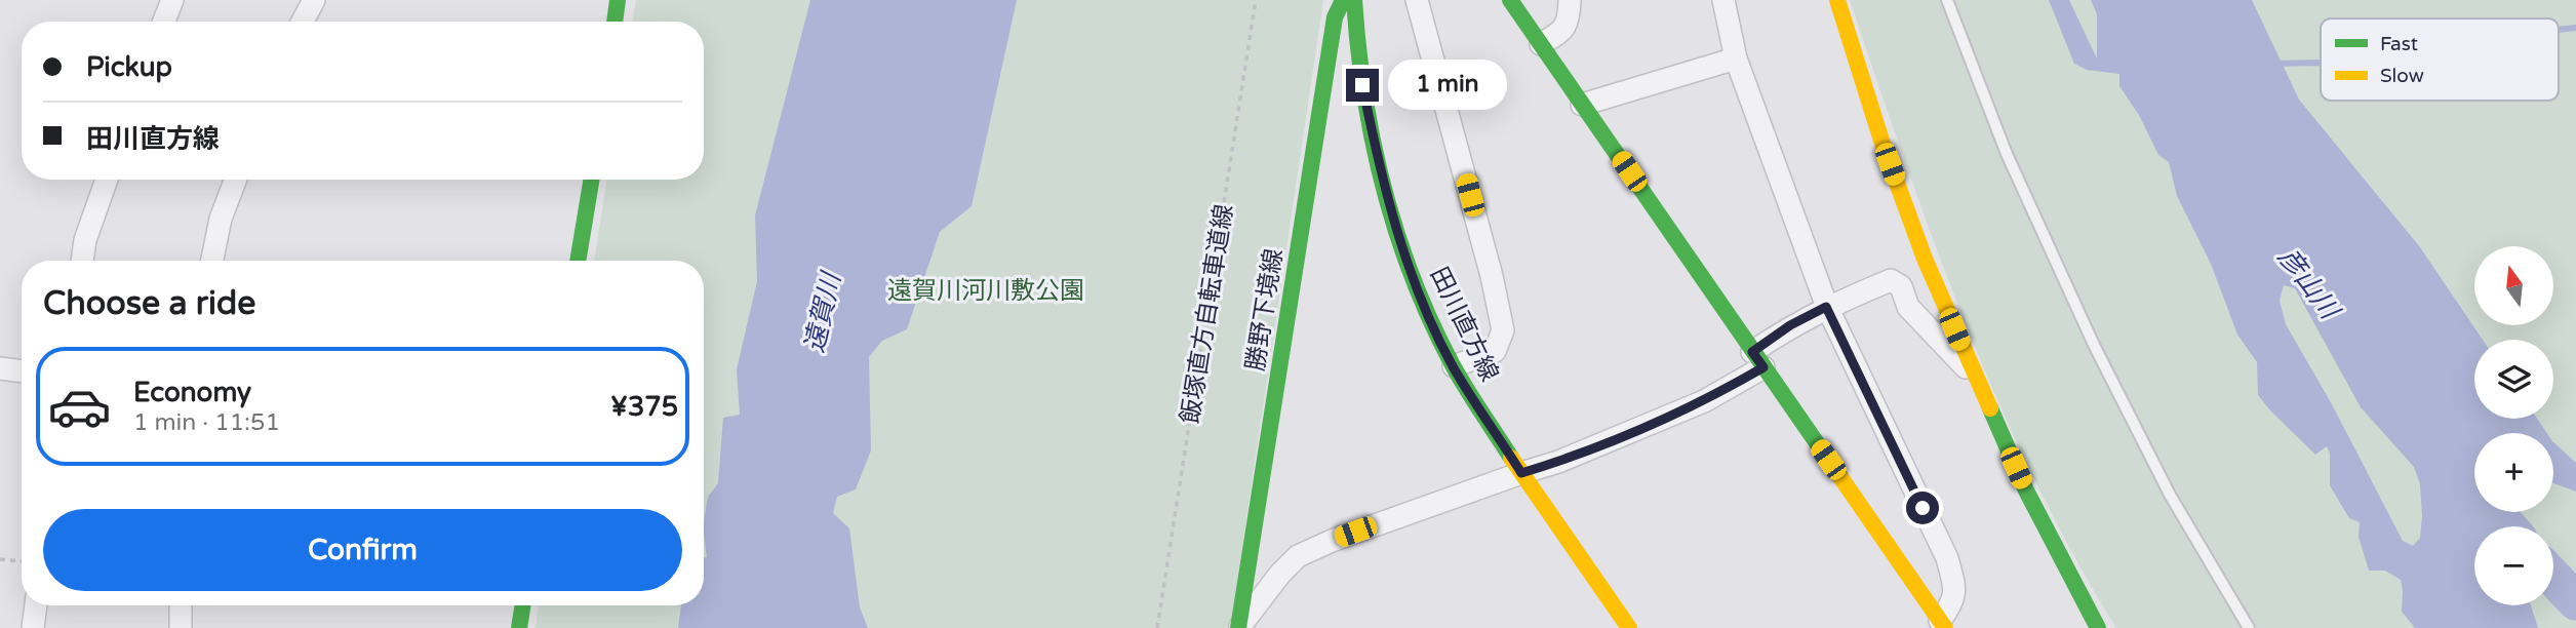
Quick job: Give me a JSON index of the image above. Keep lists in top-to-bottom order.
{
  "streets": {
    "main road": ["勝野下境線", "田川直方線"],
    "path": ["飯塚直方自転車道線"]
  },
  "water": ["彦山川", "遠賀川"],
  "parks": ["遠賀川河川敷公園"],
  "legend": ["Fast", "Slow"],
  "north": "top",
  "page": {
    "banner": ["Pickup", "田川直方線"],
    "bubble": "1 min",
    "map_buttons": ["+", "−"],
    "heading": "Choose a ride",
    "list": [
      {
        "name": "Economy",
        "note": "1 min · 11:51",
        "value": "¥375"
      }
    ],
    "buttons": "Confirm"
  }
}
